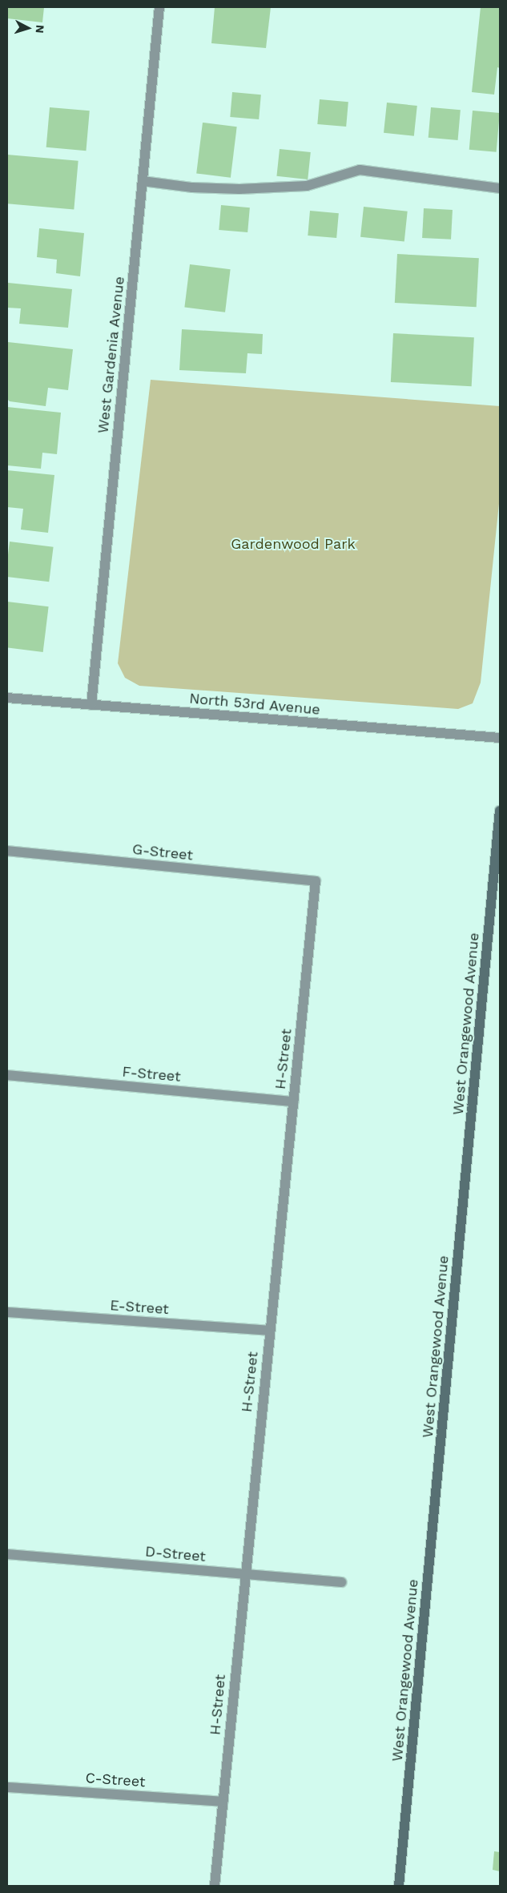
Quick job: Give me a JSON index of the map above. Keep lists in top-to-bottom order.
{
  "streets": {
    "street": [
      "West Gardenia Avenue",
      "North 53rd Avenue",
      "G-Street",
      "West Orangewood Avenue",
      "H-Street",
      "F-Street",
      "E-Street",
      "D-Street",
      "C-Street"
    ]
  },
  "crossings": [
    ["West Gardenia Avenue", "North 53rd Avenue"],
    ["G-Street", "H-Street"],
    ["H-Street", "F-Street"],
    ["H-Street", "E-Street"],
    ["H-Street", "D-Street"],
    ["H-Street", "C-Street"]
  ],
  "parks": ["Gardenwood Park"],
  "north": "right"
}
